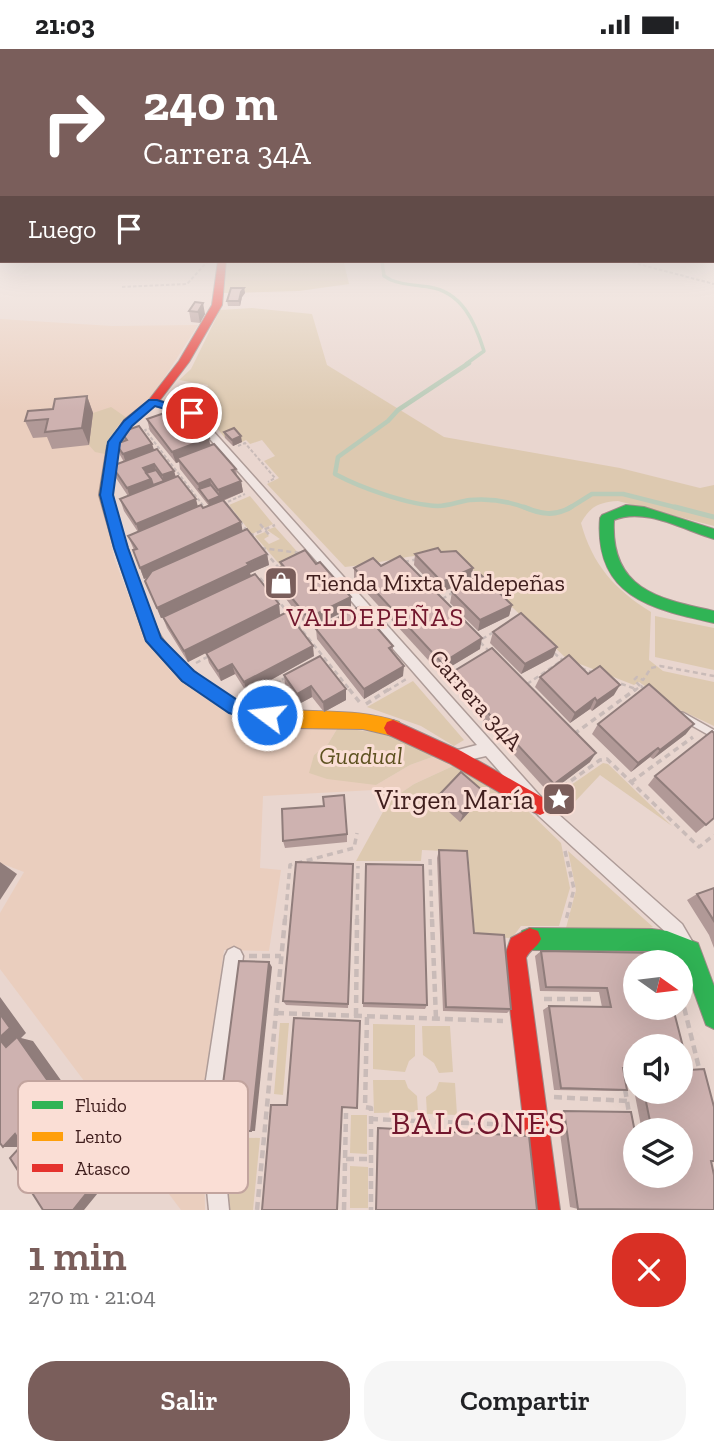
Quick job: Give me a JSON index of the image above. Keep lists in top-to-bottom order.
{
  "streets": {
    "street": ["Carrera 34A"]
  },
  "districts": ["VALDEPEÑAS", "BALCONES"],
  "parks": ["Guadual"],
  "places": {
    "shop": ["Tienda Mixta Valdepeñas"],
    "place": ["Virgen María"]
  },
  "legend": ["Fluido", "Lento", "Atasco"],
  "north": "right",
  "page": {
    "status": "21:03",
    "turn": ["240 m", "Carrera 34A"],
    "then": "Luego",
    "heading": ["1 min", "270 m · 21:04"],
    "buttons": ["Salir", "Compartir"]
  }
}
